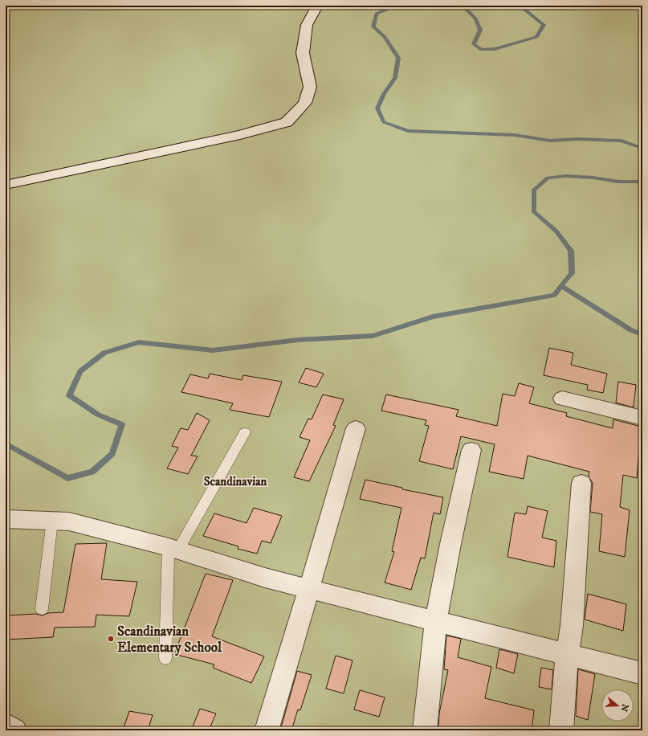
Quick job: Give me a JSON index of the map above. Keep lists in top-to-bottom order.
{
  "districts": ["Scandinavian"],
  "places": ["Scandinavian Elementary School"],
  "north": "right"
}
